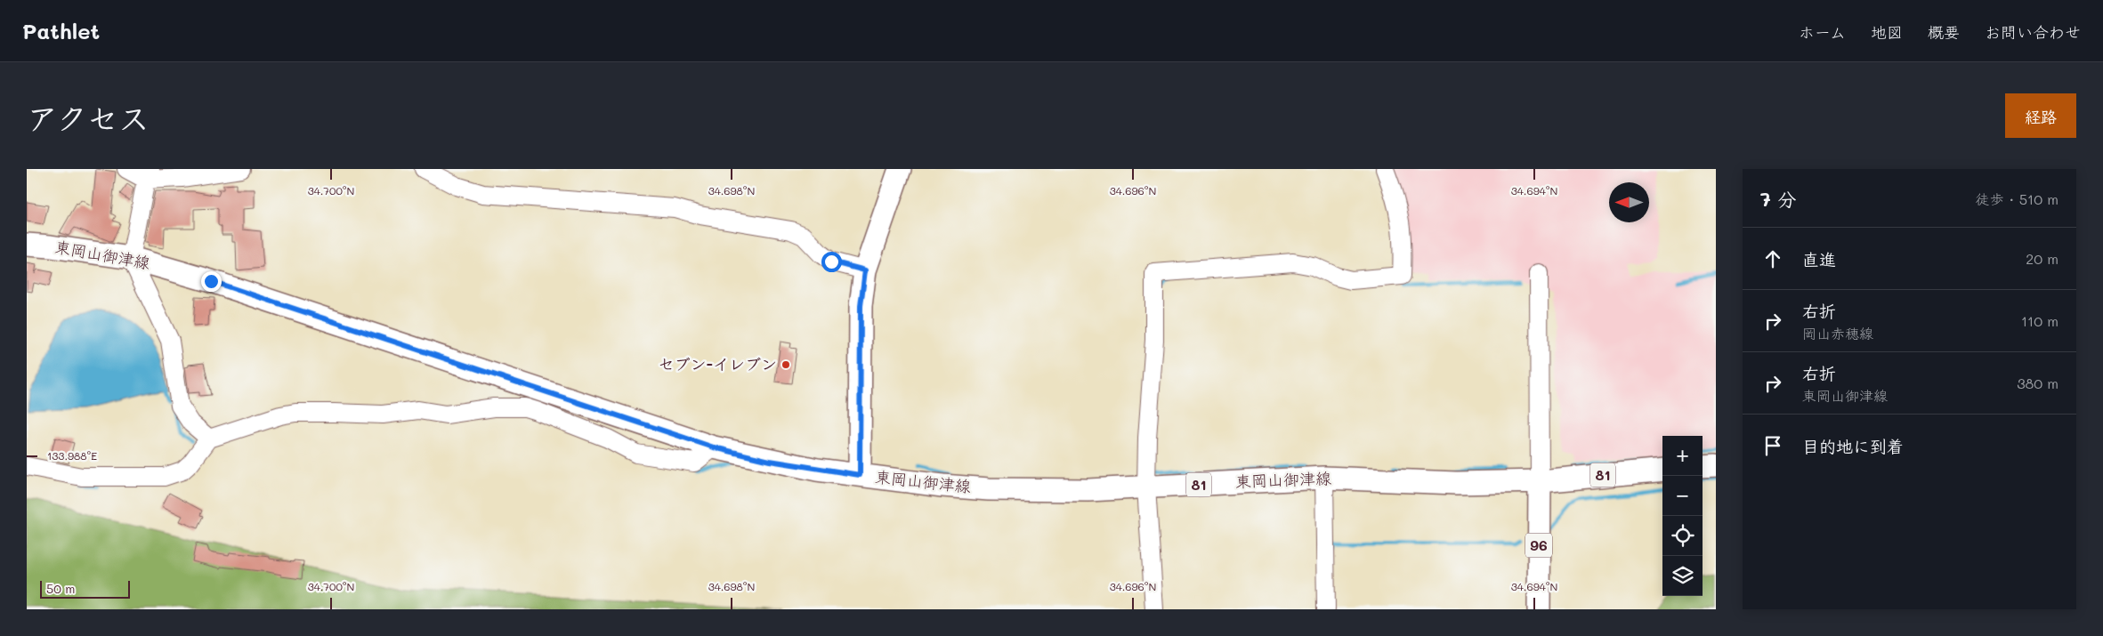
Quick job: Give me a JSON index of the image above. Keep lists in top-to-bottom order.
{
  "streets": {
    "main road": ["東岡山御津線", "81", "96"]
  },
  "crossings": [
    ["東岡山御津線", "96"]
  ],
  "places": ["セブン-イレブン"],
  "scale_bar": "50 m",
  "north": "left",
  "page": {
    "header": "Pathlet",
    "nav": [
      "ホーム",
      "地図",
      "概要",
      "お問い合わせ"
    ],
    "title": "アクセス",
    "buttons": "経路",
    "heading": ["7 分", "徒歩 · 510 m"],
    "list": [
      ["直進", "20 m"],
      ["右折", "岡山赤穂線", "110 m"],
      ["右折", "東岡山御津線", "380 m"],
      "目的地に到着"
    ],
    "map_buttons": ["+", "−"],
    "scale": "50 m"
  },
  "coordinates": [
    "34.700°N",
    "34.698°N",
    "34.696°N",
    "34.694°N",
    "133.988°E"
  ]
}
